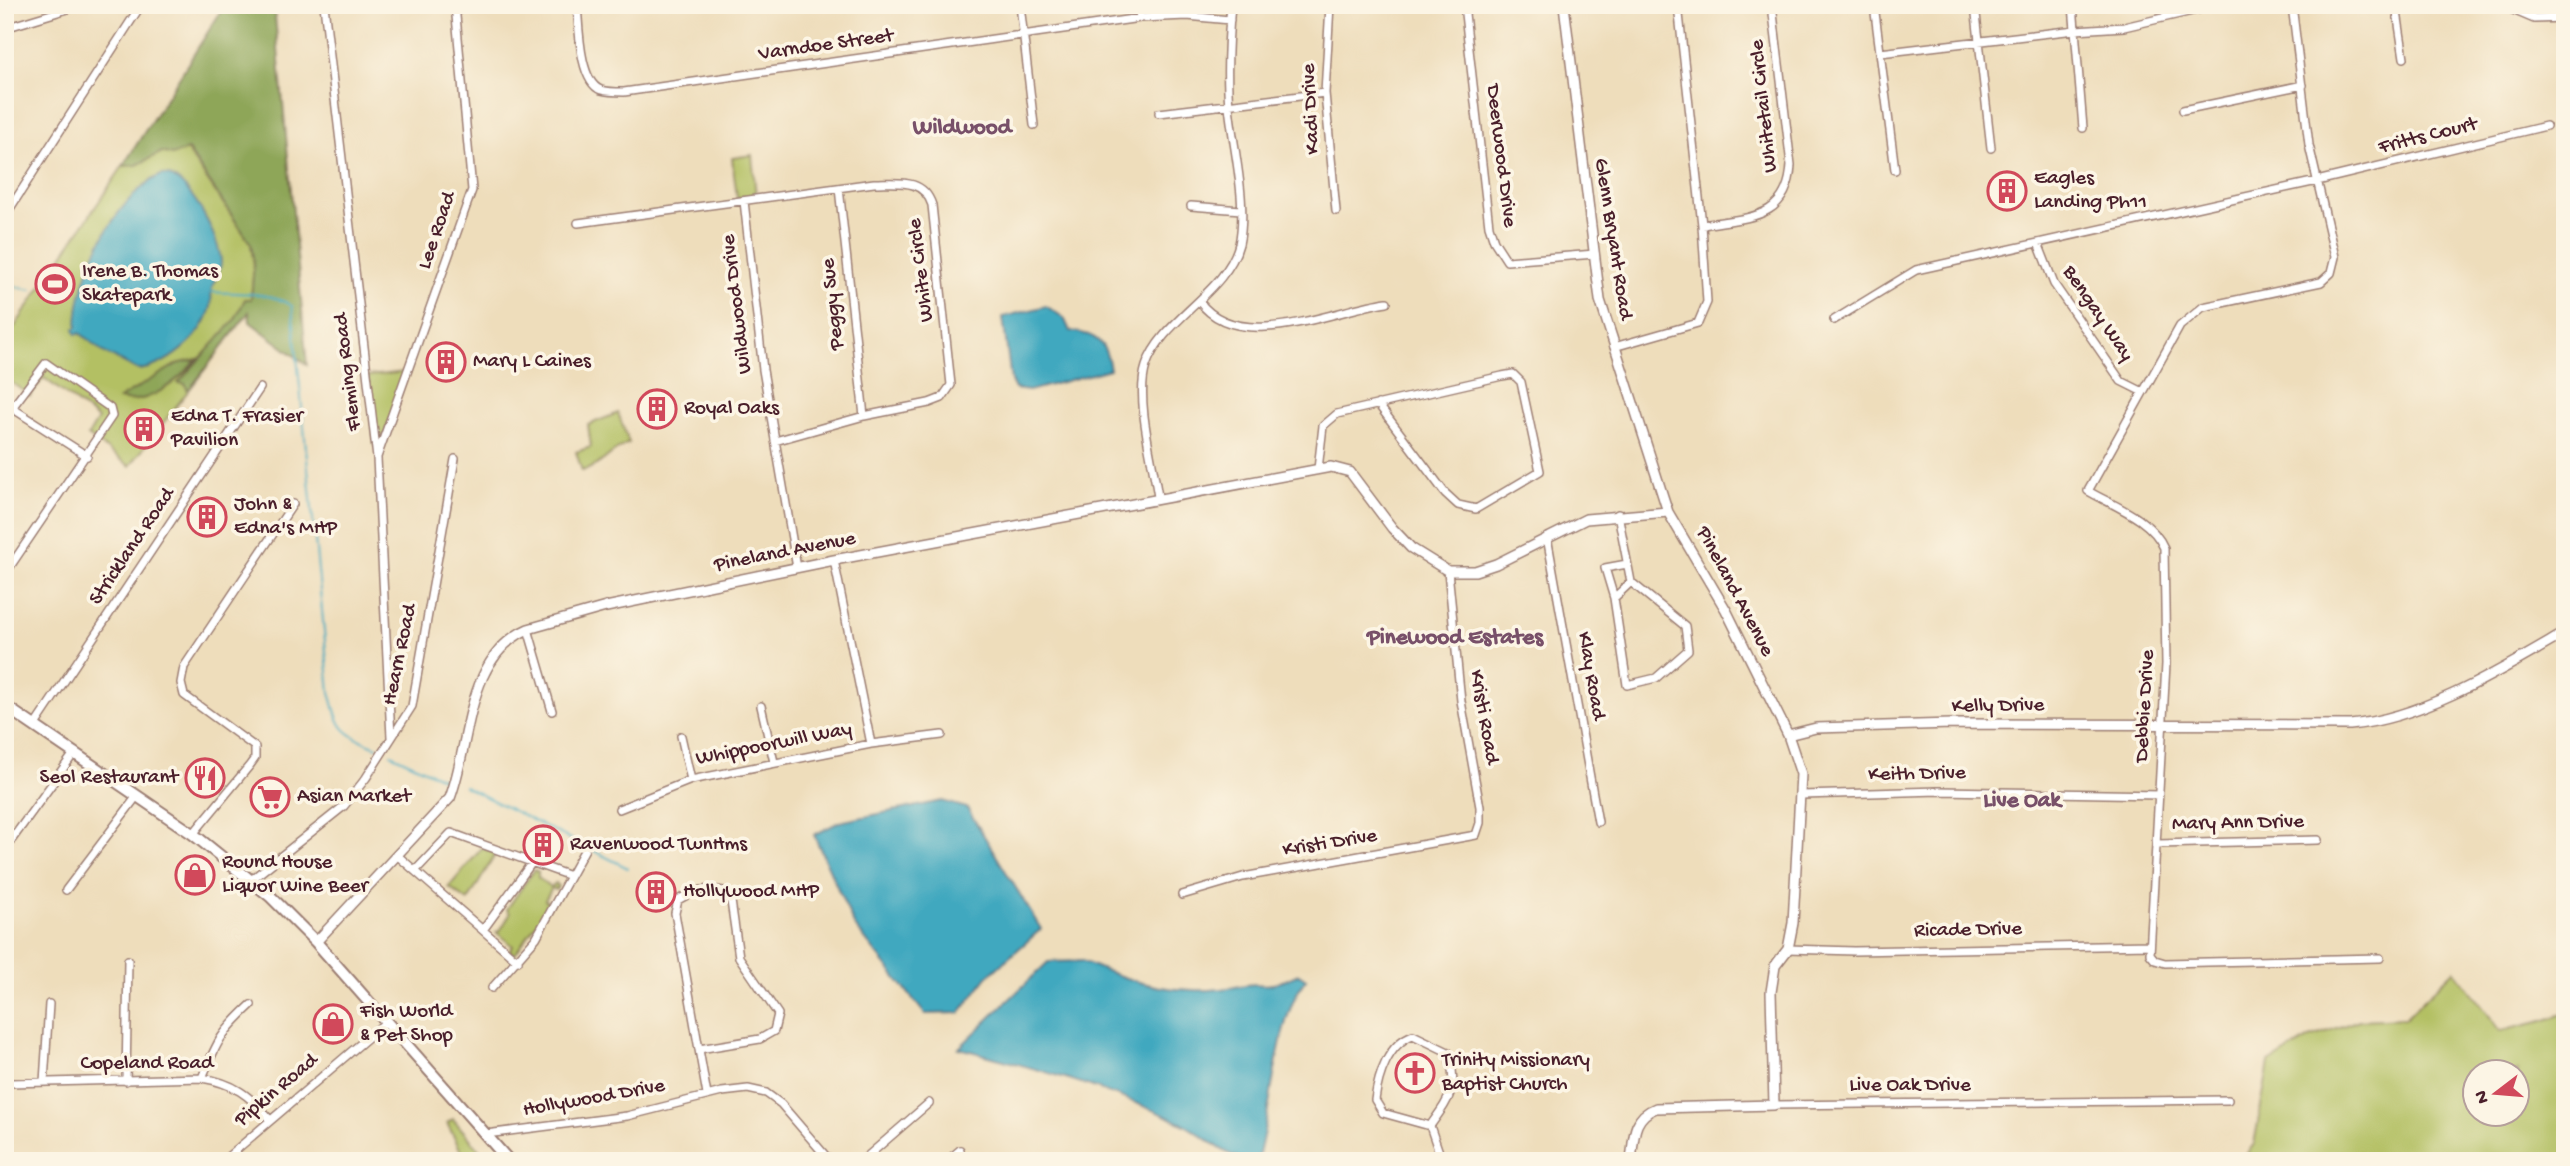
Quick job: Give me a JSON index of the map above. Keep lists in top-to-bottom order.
{
  "streets": {
    "street": [
      "Varndoe Street",
      "Whitetail Circle",
      "Kadi Drive",
      "Fritts Court",
      "Deerwood Drive",
      "Lee Road",
      "Glenn Bryant Road",
      "White Circle",
      "Wildwood Drive",
      "Peggy Sue",
      "Bengay Way",
      "Fleming Road",
      "Strickland Road",
      "Pineland Avenue",
      "Hearn Road",
      "Klay Road",
      "Debbie Drive",
      "Kelly Drive",
      "Kristi Road",
      "Whippoorwill Way",
      "Keith Drive",
      "Mary Ann Drive",
      "Kristi Drive",
      "Ricade Drive",
      "Copeland Road",
      "Live Oak Drive",
      "Pipkin Road",
      "Hollywood Drive"
    ]
  },
  "crossings": [
    ["Fritts Court", "Bengay Way"],
    ["Deerwood Drive", "Glenn Bryant Road"],
    ["Lee Road", "Fleming Road"],
    ["Glenn Bryant Road", "Pineland Avenue"],
    ["White Circle", "Wildwood Drive"],
    ["White Circle", "Peggy Sue"],
    ["Wildwood Drive", "Pineland Avenue"],
    ["Bengay Way", "Debbie Drive"],
    ["Fleming Road", "Hearn Road"],
    ["Pineland Avenue", "Klay Road"],
    ["Pineland Avenue", "Kelly Drive"],
    ["Pineland Avenue", "Kristi Road"],
    ["Debbie Drive", "Kelly Drive"],
    ["Debbie Drive", "Keith Drive"],
    ["Debbie Drive", "Mary Ann Drive"],
    ["Debbie Drive", "Ricade Drive"],
    ["Kristi Road", "Kristi Drive"],
    ["Copeland Road", "Pipkin Road"]
  ],
  "districts": ["Wildwood", "Pinewood Estates", "Live Oak"],
  "places": {
    "building": [
      "Eagles Landing Ph11",
      "Mary L Caines",
      "Royal Oaks",
      "Edna T. Frasier Pavilion",
      "John & Edna's MHP",
      "Ravenwood TwnHms",
      "Hollywood MHP"
    ],
    "sports": ["Irene B. Thomas Skatepark"],
    "restaurant": ["Seol Restaurant"],
    "supermarket": ["Asian Market"],
    "shop": ["Round House Liquor Wine Beer", "Fish World & Pet Shop"],
    "church": ["Trinity Missionary Baptist Church"]
  },
  "north": "left"
}
